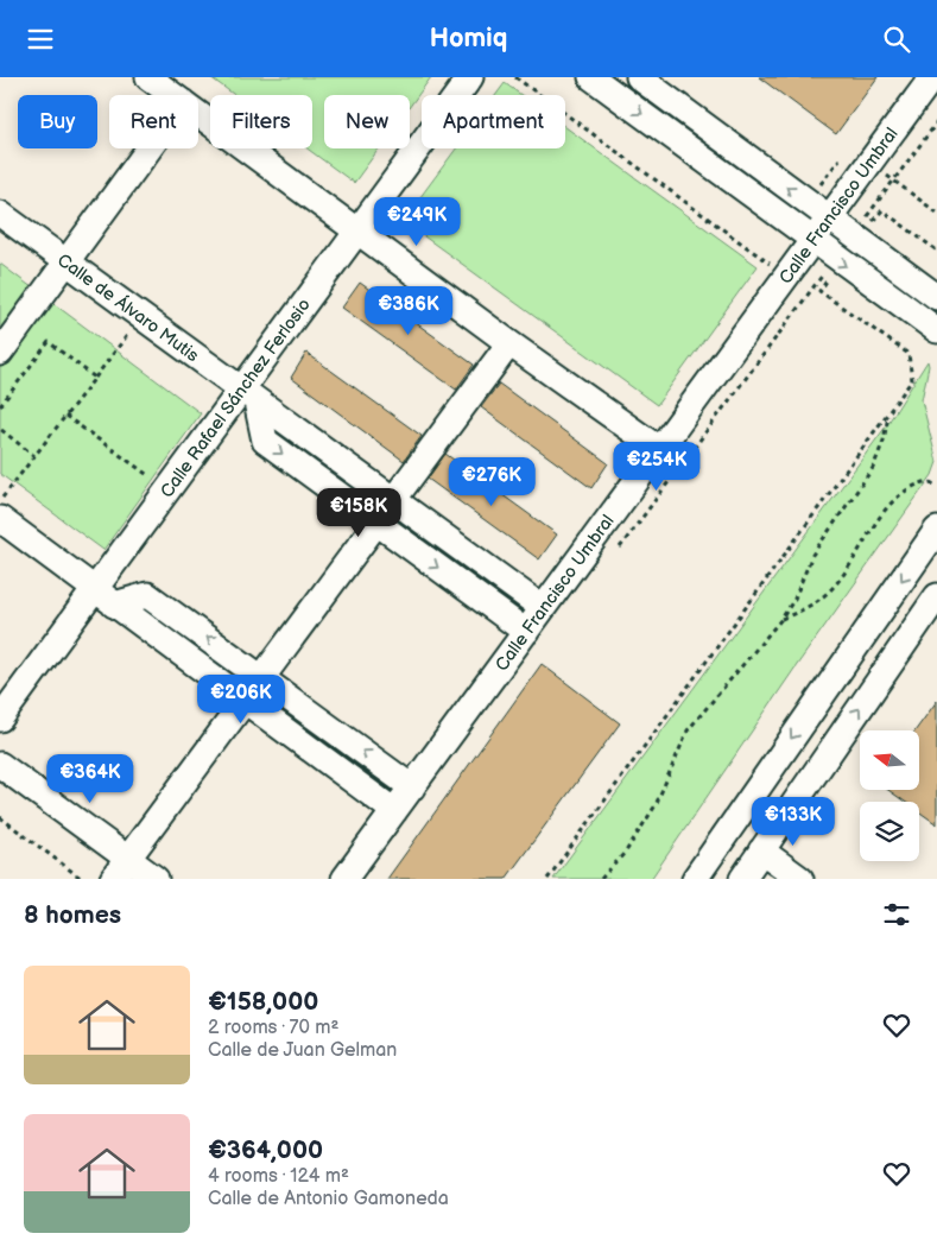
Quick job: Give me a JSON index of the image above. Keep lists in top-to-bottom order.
{
  "streets": {
    "street": ["Calle Francisco Umbral", "Calle de Álvaro Mutis", "Calle Rafael Sánchez Ferlosio"]
  },
  "crossings": [
    ["Calle Francisco Umbral", "Calle de Álvaro Mutis"],
    ["Calle de Álvaro Mutis", "Calle Rafael Sánchez Ferlosio"]
  ],
  "north": "left",
  "page": {
    "header": "Homiq",
    "chip": [
      "Buy",
      "Rent",
      "Filters",
      "New",
      "Apartment"
    ],
    "price": [
      "€249K",
      "€386K",
      "€254K",
      "€276K",
      "€158K",
      "€206K",
      "€364K",
      "€133K"
    ],
    "heading": "8 homes",
    "list": [
      {
        "name": "€158,000",
        "note": "2 rooms · 70 m² · Calle de Juan Gelman"
      },
      {
        "name": "€364,000",
        "note": "4 rooms · 124 m² · Calle de Antonio Gamoneda"
      }
    ]
  }
}
